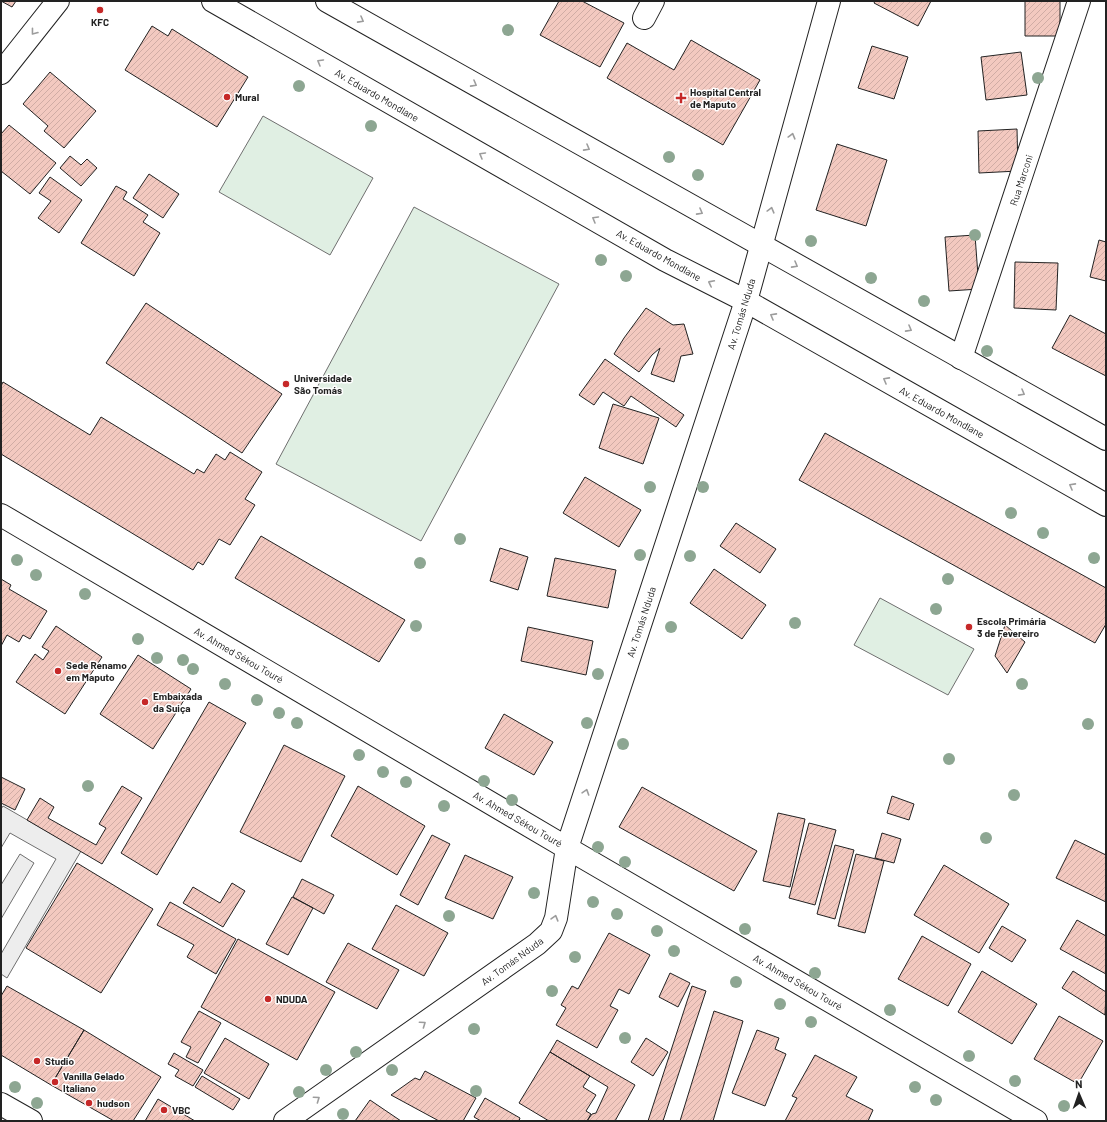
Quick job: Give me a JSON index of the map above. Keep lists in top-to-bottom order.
{
  "streets": {
    "street": [
      "Av. Eduardo Mondlane",
      "Rua Marconi",
      "Av. Tomás Nduda",
      "Av. Ahmed Sékou Touré"
    ]
  },
  "crossings": [
    ["Av. Eduardo Mondlane", "Av. Tomás Nduda"],
    ["Av. Tomás Nduda", "Av. Ahmed Sékou Touré"]
  ],
  "one_way": ["Av. Tomás Nduda"],
  "places": {
    "other": [
      "KFC",
      "Mural",
      "Universidade São Tomás",
      "Escola Primária 3 de Fevereiro",
      "Sede Renamo em Maputo",
      "Embaixada da Suiça",
      "NDUDA",
      "Studio",
      "Vanilla Gelado Italiano",
      "hudson",
      "VBC"
    ],
    "health": ["Hospital Central de Maputo"]
  },
  "north": "top"
}
